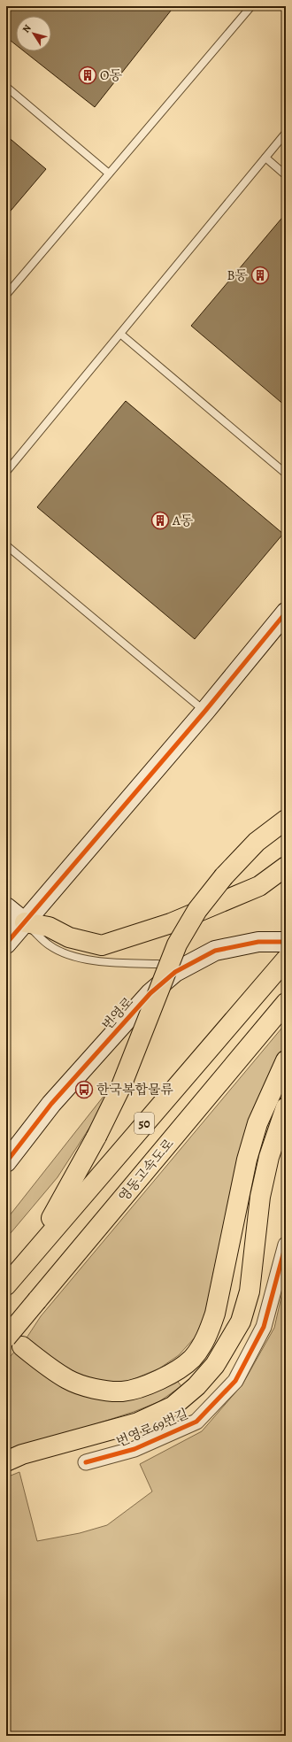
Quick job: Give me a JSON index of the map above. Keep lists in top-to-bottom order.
{
  "streets": {
    "highway": ["50", "영동고속도로"],
    "street": ["번영로", "번영로69번길"]
  },
  "places": {
    "building": ["O동", "B동", "A동"],
    "bus stop": ["한국복합물류"]
  },
  "north": "top left"
}
